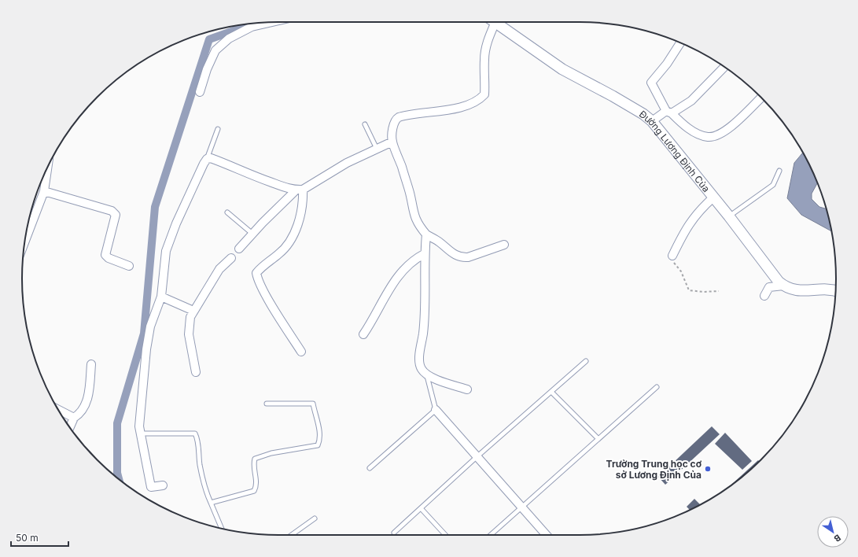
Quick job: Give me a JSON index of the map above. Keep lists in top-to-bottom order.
{
  "streets": {
    "street": ["Đường Lương Định Của"]
  },
  "places": ["Trường Trung học cơ sở Lương Định Của"],
  "scale_bar": "50 m",
  "north": "bottom right"
}
